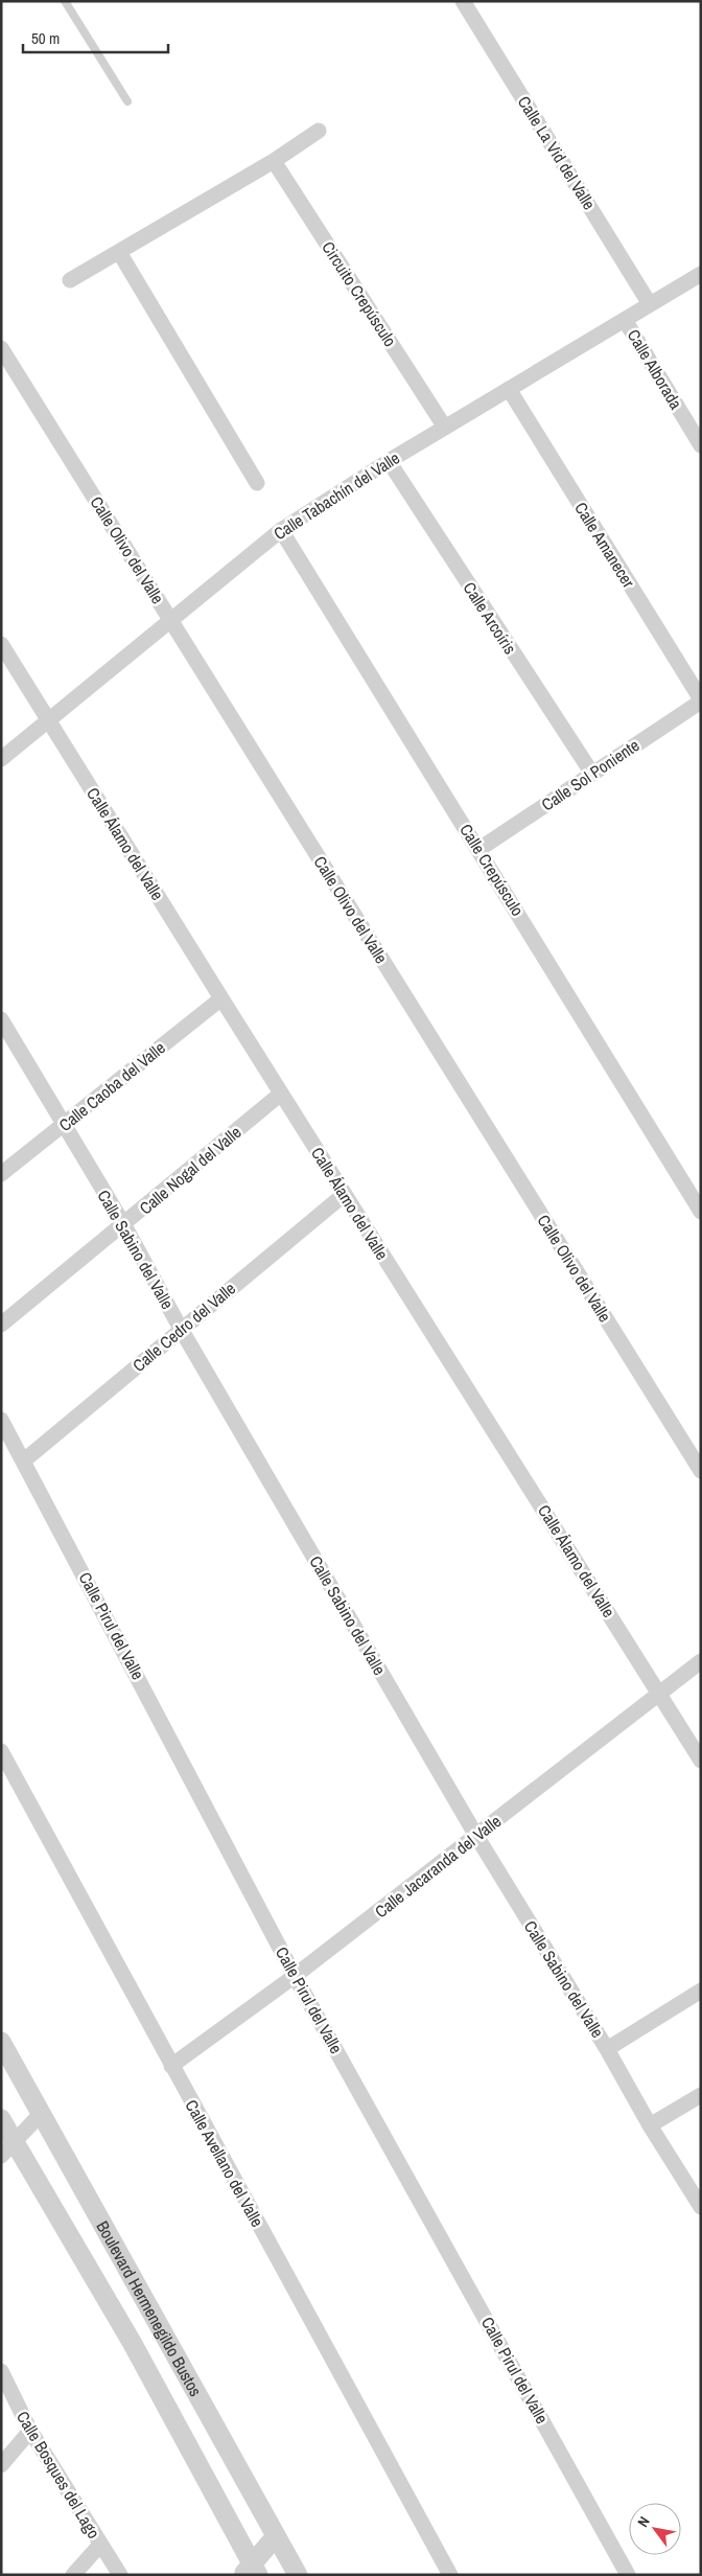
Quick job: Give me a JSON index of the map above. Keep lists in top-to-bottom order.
{
  "streets": {
    "street": [
      "Calle La Vid del Valle",
      "Circuito Crepúsculo",
      "Calle Alborada",
      "Calle Tabachín del Valle",
      "Calle Amanecer",
      "Calle Olivo del Valle",
      "Calle Arcoíris",
      "Calle Sol Poniente",
      "Calle Álamo del Valle",
      "Calle Crepúsculo",
      "Calle Caoba del Valle",
      "Calle Nogal del Valle",
      "Calle Sabino del Valle",
      "Calle Cedro del Valle",
      "Calle Pirul del Valle",
      "Calle Jacaranda del Valle",
      "Calle Avellano del Valle",
      "Boulevard Hermenegildo Bustos",
      "Calle Bosques del Lago"
    ]
  },
  "crossings": [
    ["Calle La Vid del Valle", "Calle Tabachín del Valle"],
    ["Circuito Crepúsculo", "Calle Tabachín del Valle"],
    ["Calle Alborada", "Calle Tabachín del Valle"],
    ["Calle Tabachín del Valle", "Calle Amanecer"],
    ["Calle Tabachín del Valle", "Calle Olivo del Valle"],
    ["Calle Tabachín del Valle", "Calle Arcoíris"],
    ["Calle Tabachín del Valle", "Calle Álamo del Valle"],
    ["Calle Tabachín del Valle", "Calle Crepúsculo"],
    ["Calle Amanecer", "Calle Sol Poniente"],
    ["Calle Arcoíris", "Calle Sol Poniente"],
    ["Calle Sol Poniente", "Calle Crepúsculo"],
    ["Calle Álamo del Valle", "Calle Caoba del Valle"],
    ["Calle Álamo del Valle", "Calle Nogal del Valle"],
    ["Calle Álamo del Valle", "Calle Cedro del Valle"],
    ["Calle Álamo del Valle", "Calle Jacaranda del Valle"],
    ["Calle Caoba del Valle", "Calle Sabino del Valle"],
    ["Calle Nogal del Valle", "Calle Sabino del Valle"],
    ["Calle Sabino del Valle", "Calle Cedro del Valle"],
    ["Calle Sabino del Valle", "Calle Jacaranda del Valle"],
    ["Calle Cedro del Valle", "Calle Pirul del Valle"],
    ["Calle Pirul del Valle", "Calle Jacaranda del Valle"],
    ["Calle Jacaranda del Valle", "Calle Avellano del Valle"]
  ],
  "scale_bar": "50 m",
  "north": "top left"
}
